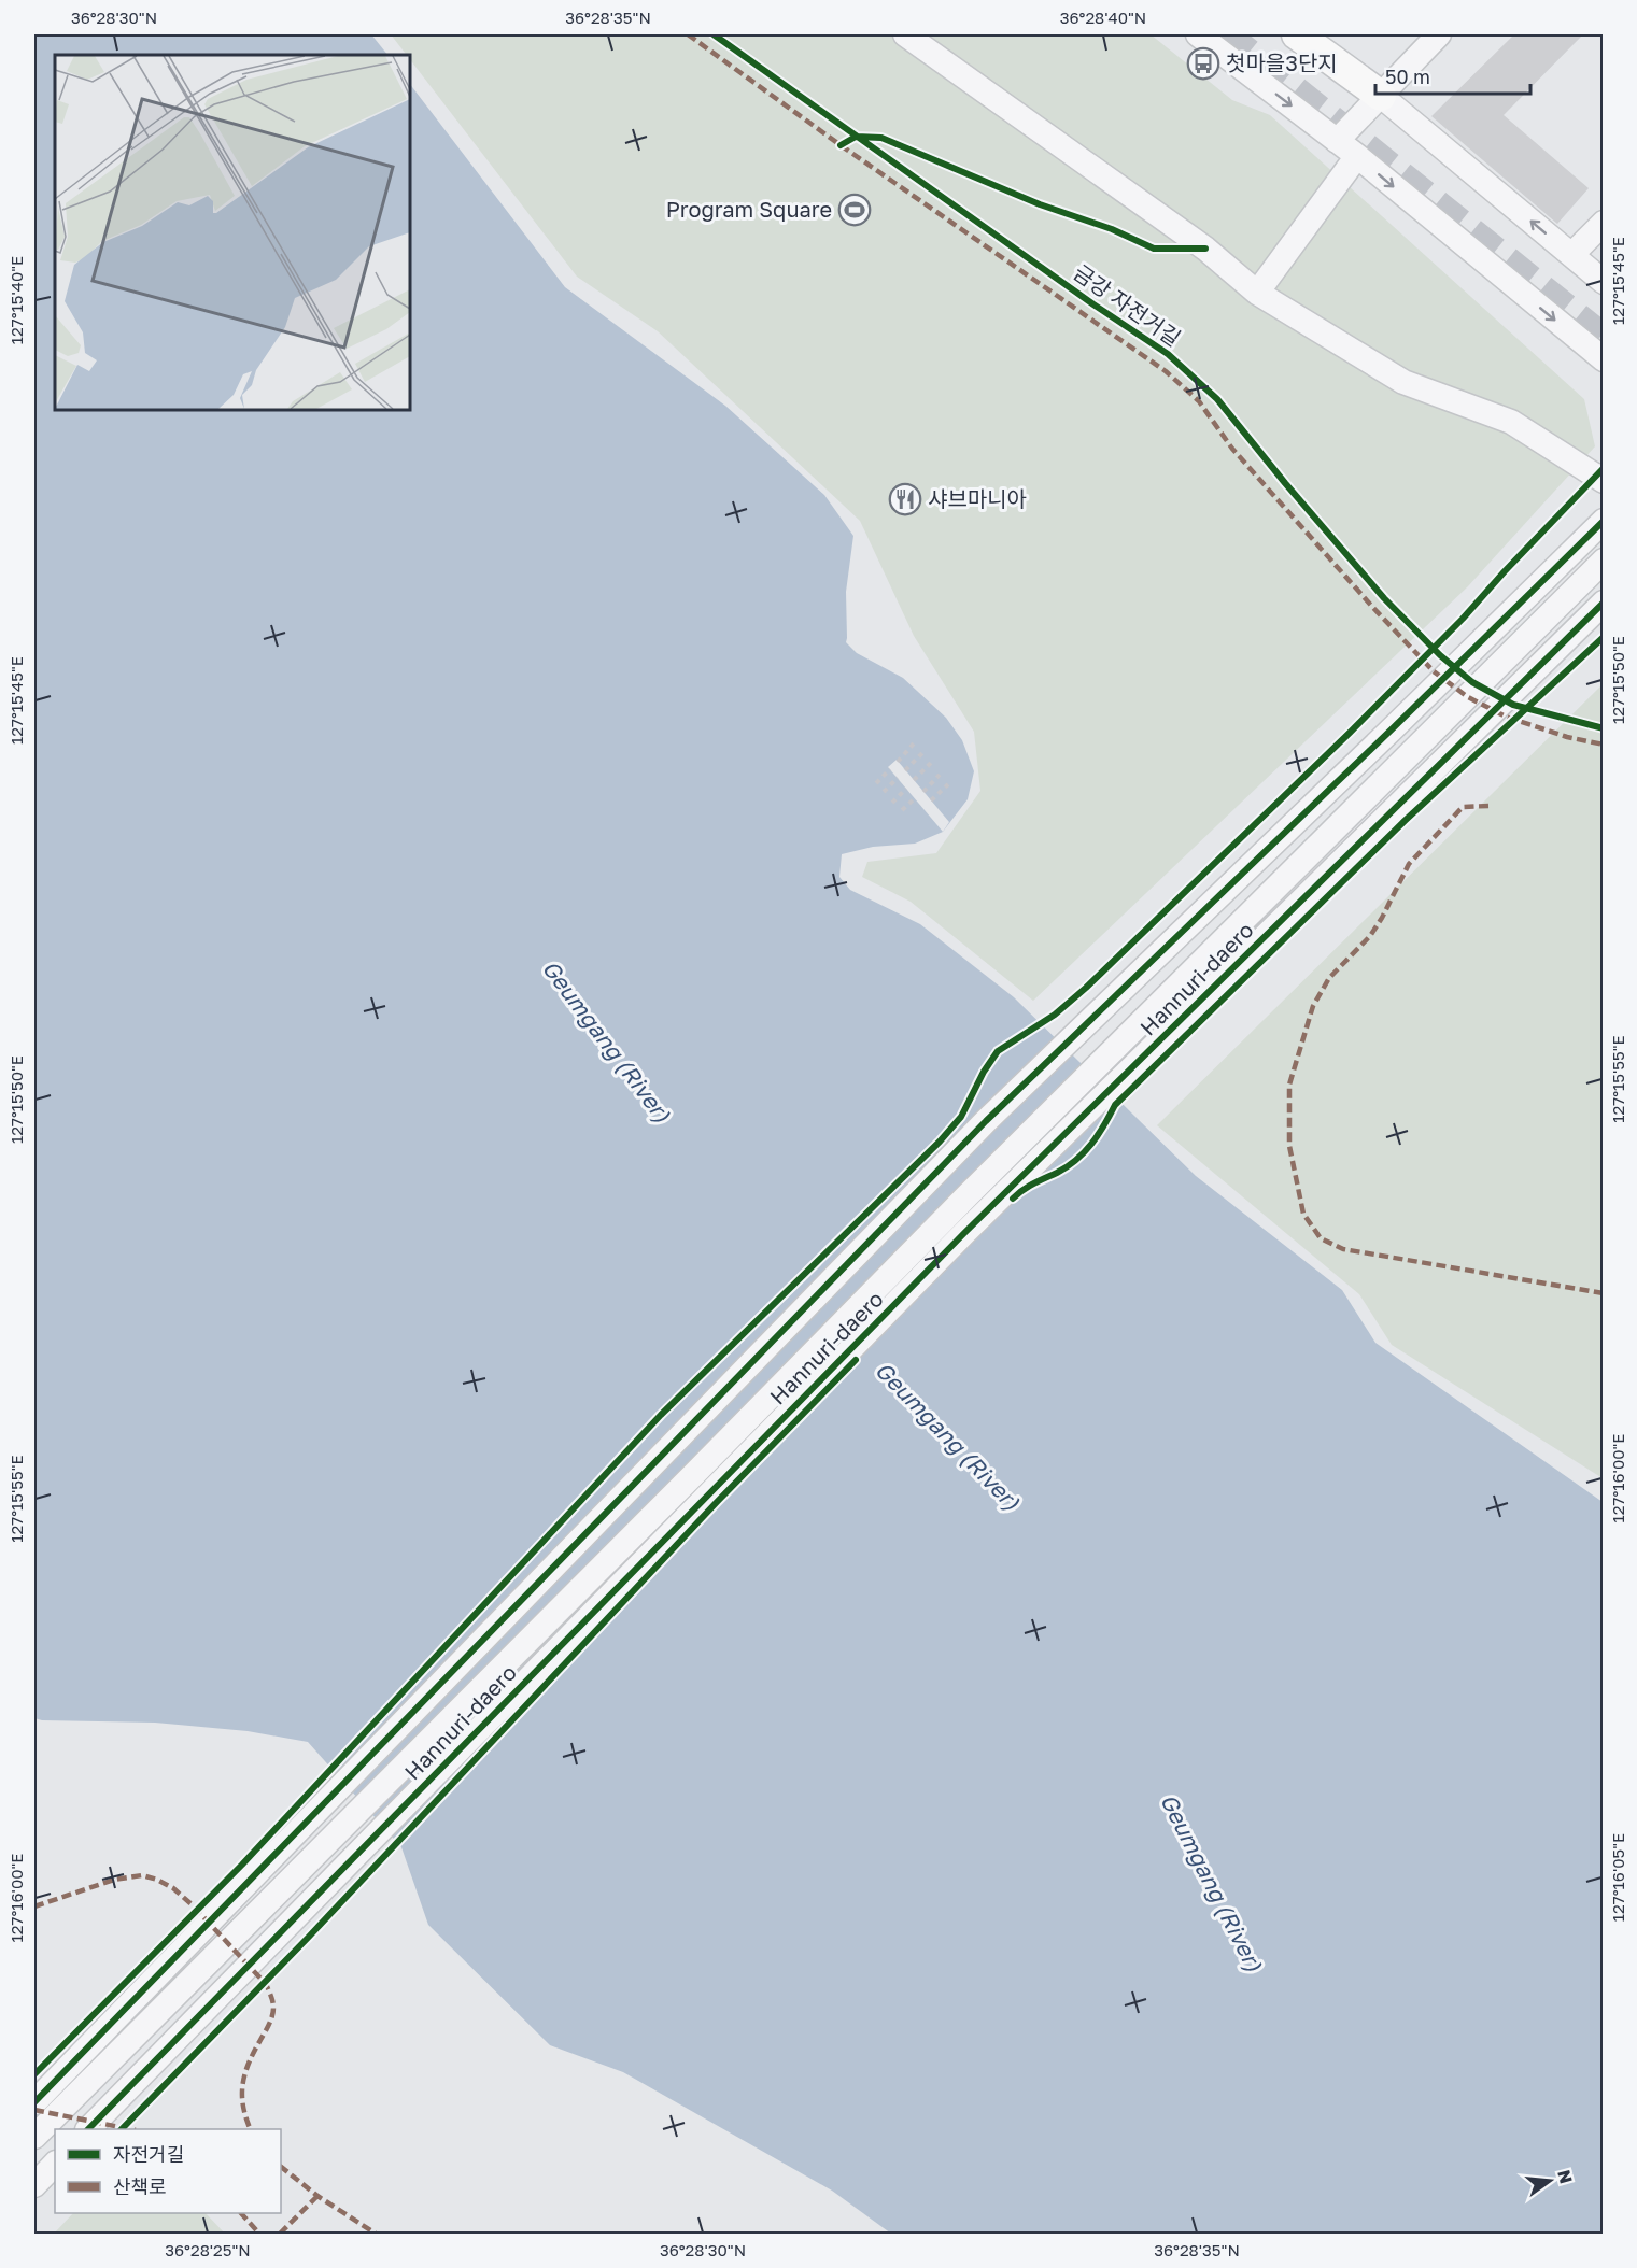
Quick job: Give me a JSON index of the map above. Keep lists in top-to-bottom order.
{
  "streets": {
    "street": ["Hannuri-daero"],
    "cycle path": ["금강 자전거길"]
  },
  "water": ["Geumgang (River)"],
  "places": {
    "bus stop": ["첫마을3단지"],
    "sports": ["Program Square"],
    "restaurant": ["샤브마니아"]
  },
  "legend": ["자전거길", "산책로"],
  "scale_bar": "50 m",
  "north": "right",
  "coordinates": [
    "36°28'30\"N",
    "36°28'35\"N",
    "36°28'40\"N",
    "127°15'45\"E",
    "127°15'40\"E",
    "127°15'50\"E",
    "127°15'55\"E",
    "127°16'00\"E",
    "127°16'05\"E",
    "36°28'25\"N"
  ]
}
